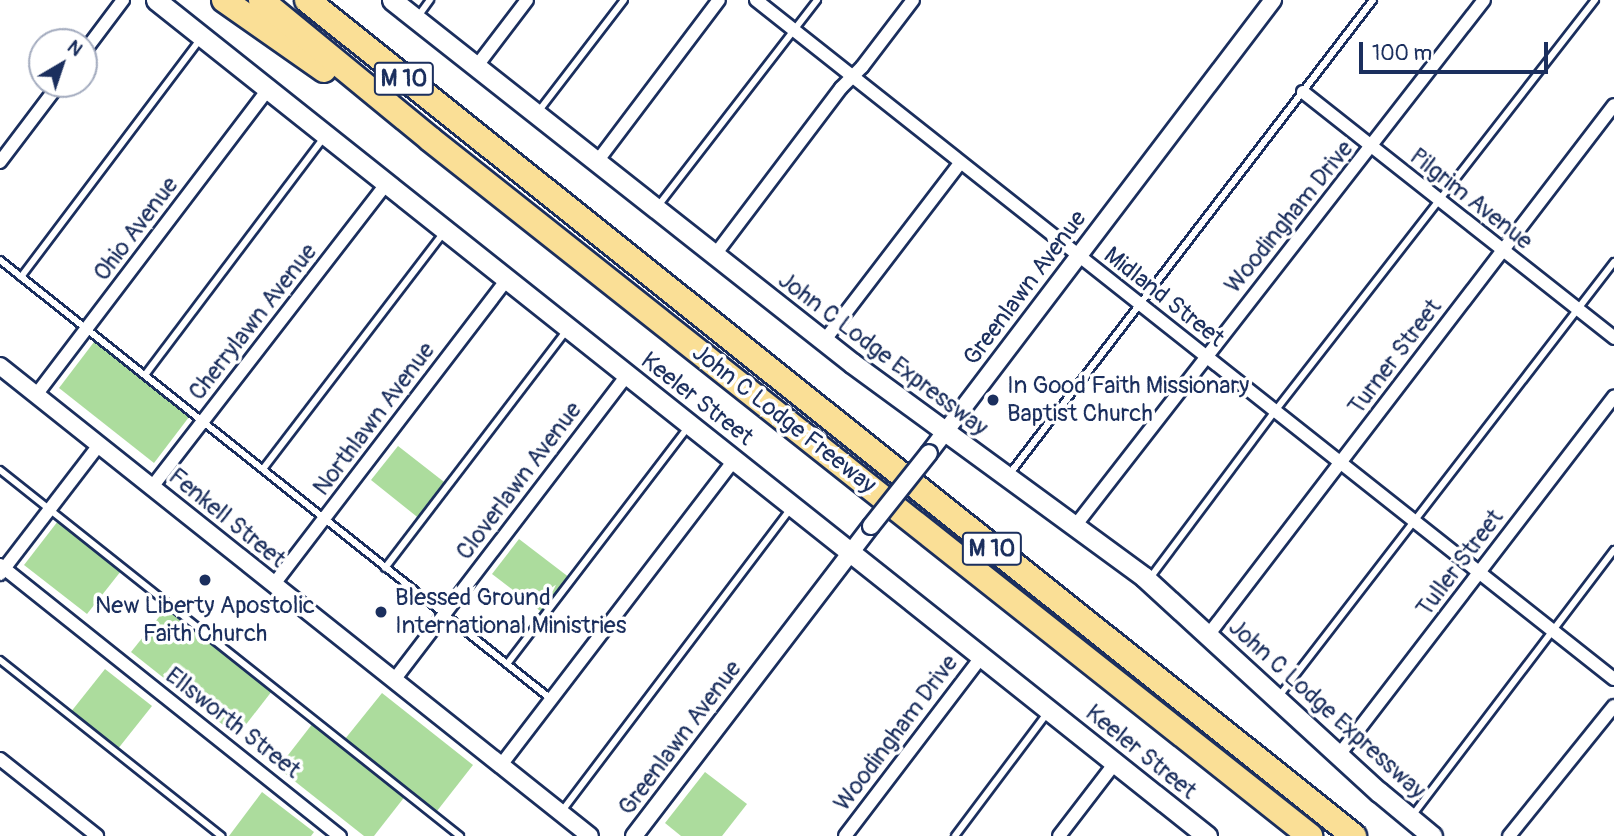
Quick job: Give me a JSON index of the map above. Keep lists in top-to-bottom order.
{
  "streets": {
    "highway": ["M 10", "John C Lodge Freeway"],
    "main road": ["John C Lodge Expressway", "Keeler Street"],
    "street": [
      "Pilgrim Avenue",
      "Woodingham Drive",
      "Ohio Avenue",
      "Greenlawn Avenue",
      "Midland Street",
      "Cherrylawn Avenue",
      "Turner Street",
      "Northlawn Avenue",
      "Cloverlawn Avenue",
      "Fenkell Street",
      "Tuller Street",
      "Ellsworth Street"
    ]
  },
  "crossings": [
    ["Pilgrim Avenue", "Woodingham Drive"],
    ["Pilgrim Avenue", "Turner Street"],
    ["Woodingham Drive", "Midland Street"],
    ["Woodingham Drive", "John C Lodge Expressway"],
    ["Woodingham Drive", "Keeler Street"],
    ["Ohio Avenue", "Keeler Street"],
    ["Ohio Avenue", "Fenkell Street"],
    ["Greenlawn Avenue", "Midland Street"],
    ["Greenlawn Avenue", "John C Lodge Expressway"],
    ["Greenlawn Avenue", "Keeler Street"],
    ["Midland Street", "Turner Street"],
    ["Midland Street", "Tuller Street"],
    ["Cherrylawn Avenue", "Keeler Street"],
    ["Cherrylawn Avenue", "Fenkell Street"],
    ["John C Lodge Expressway", "Turner Street"],
    ["John C Lodge Expressway", "Tuller Street"],
    ["Keeler Street", "Northlawn Avenue"],
    ["Keeler Street", "Cloverlawn Avenue"],
    ["Northlawn Avenue", "Fenkell Street"],
    ["Cloverlawn Avenue", "Fenkell Street"]
  ],
  "places": ["In Good Faith Missionary Baptist Church", "New Liberty Apostolic Faith Church", "Blessed Ground International Ministries"],
  "scale_bar": "100 m",
  "north": "top right"
}
